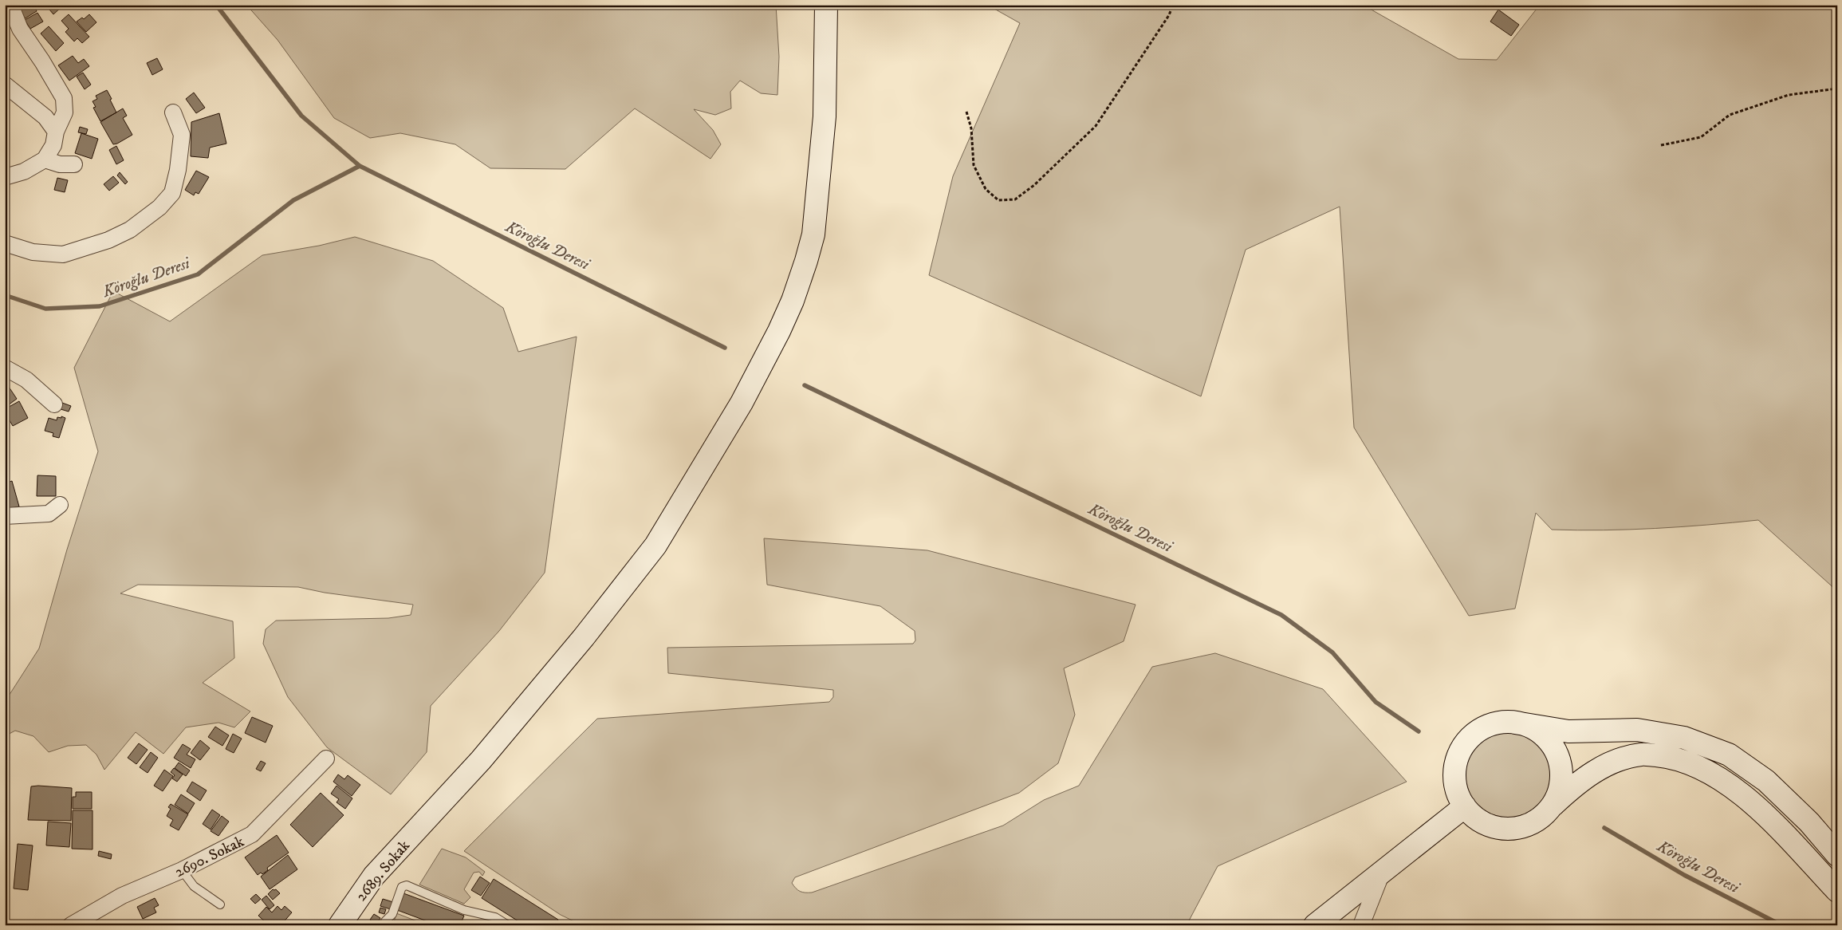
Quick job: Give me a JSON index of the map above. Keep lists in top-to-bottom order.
{
  "streets": {
    "main road": ["2689. Sokak"],
    "street": ["2690. Sokak"]
  },
  "water": ["Köroğlu Deresi"]
}
